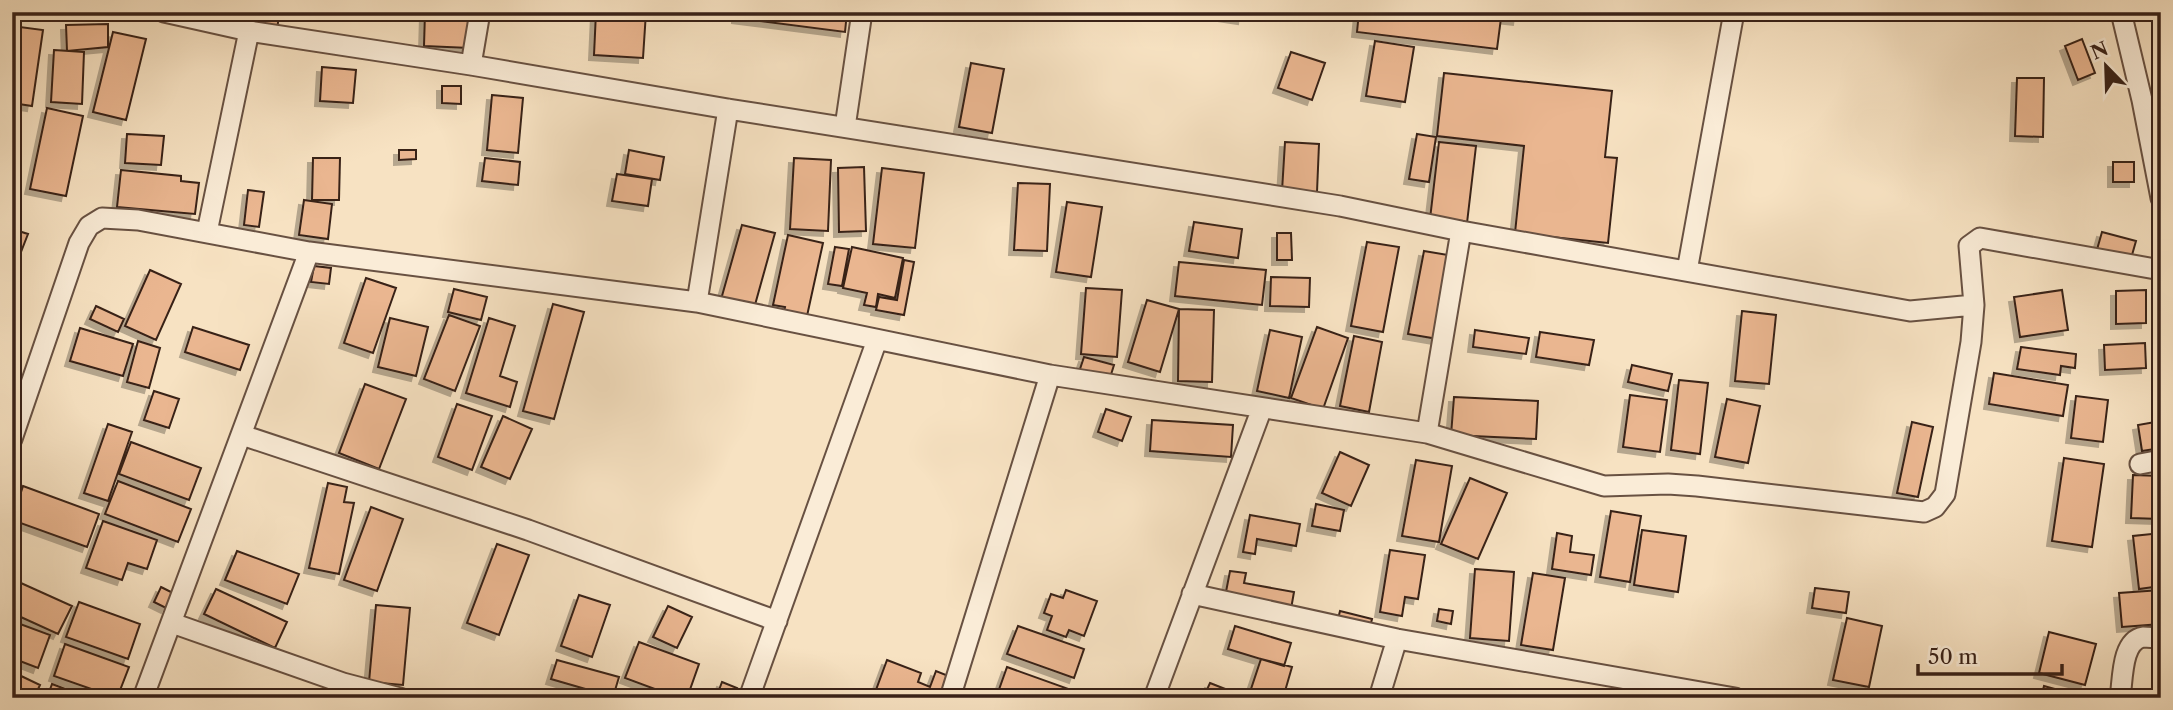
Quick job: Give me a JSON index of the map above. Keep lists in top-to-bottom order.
{
  "scale_bar": "50 m",
  "north": "top left"
}
